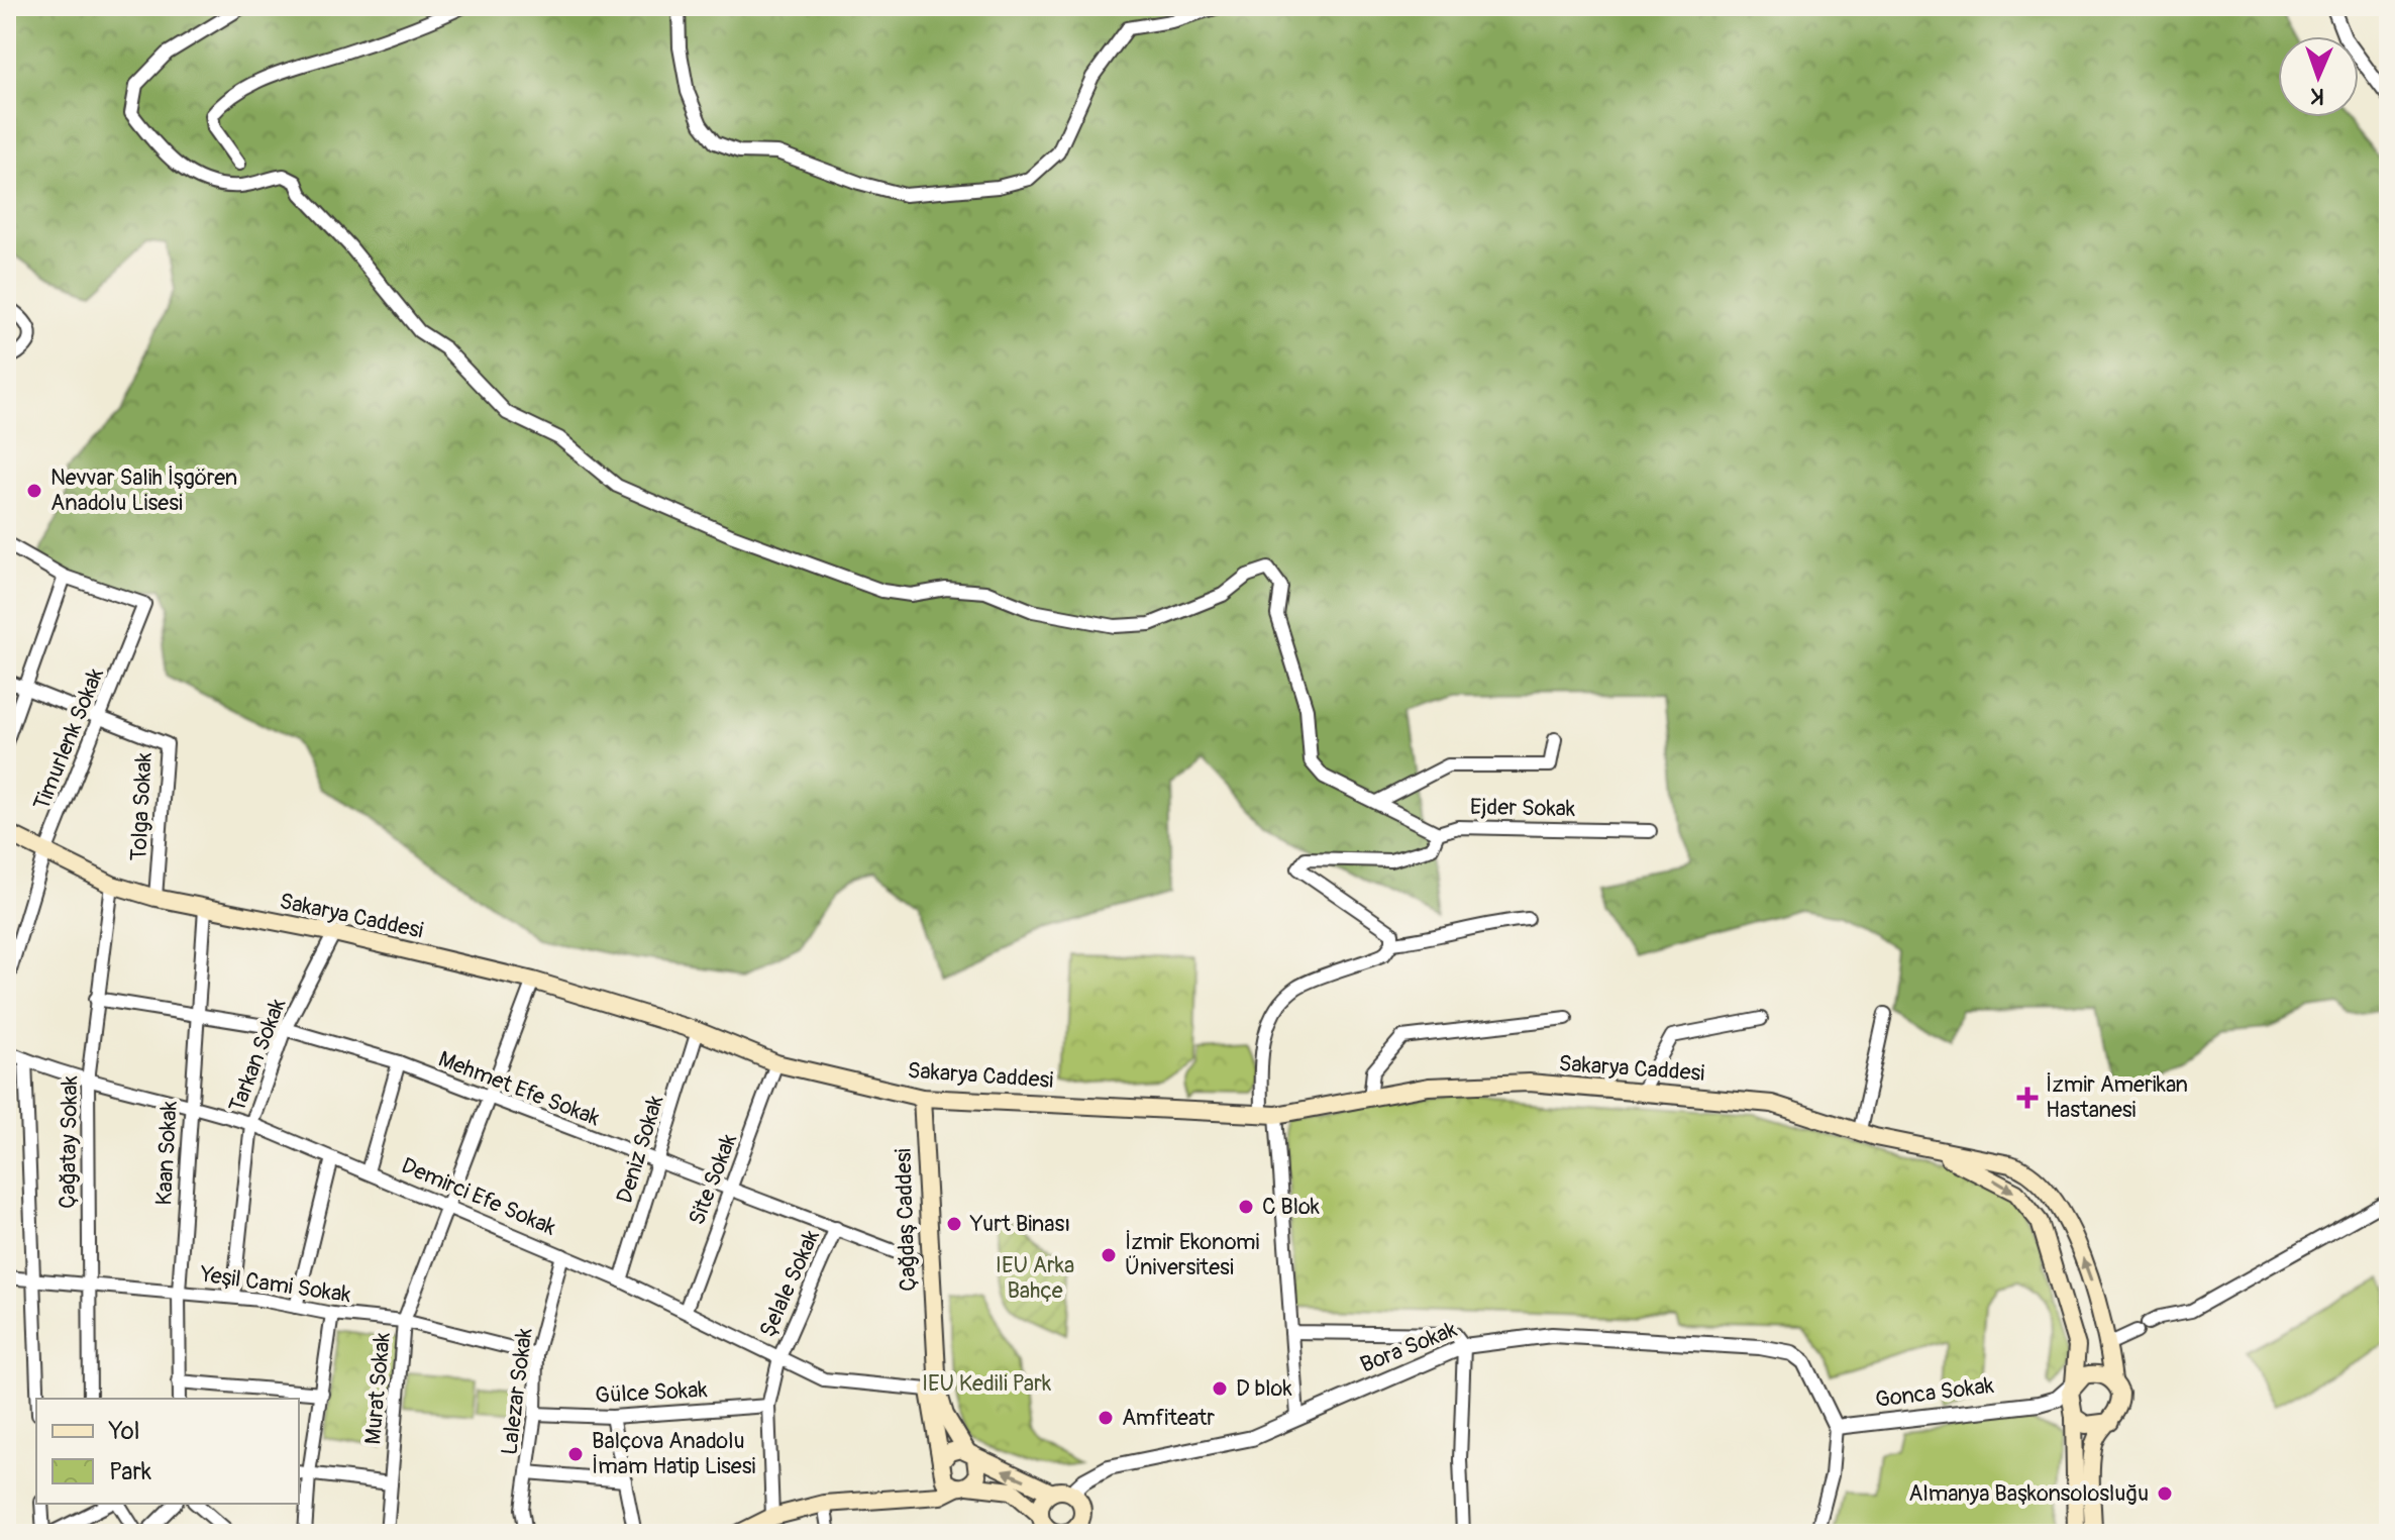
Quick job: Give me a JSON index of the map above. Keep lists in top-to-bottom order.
{
  "streets": {
    "main road": ["Sakarya Caddesi", "Çağdaş Caddesi"],
    "street": [
      "Timurlenk Sokak",
      "Tolga Sokak",
      "Ejder Sokak",
      "Tarkan Sokak",
      "Mehmet Efe Sokak",
      "Çağatay Sokak",
      "Deniz Sokak",
      "Kaan Sokak",
      "Site Sokak",
      "Demirci Efe Sokak",
      "Şelale Sokak",
      "Yeşil Cami Sokak",
      "Bora Sokak",
      "Murat Sokak",
      "Lalezar Sokak",
      "Gülce Sokak",
      "Gonca Sokak"
    ]
  },
  "crossings": [
    ["Timurlenk Sokak", "Tolga Sokak"],
    ["Timurlenk Sokak", "Sakarya Caddesi"],
    ["Tolga Sokak", "Sakarya Caddesi"],
    ["Sakarya Caddesi", "Tarkan Sokak"],
    ["Sakarya Caddesi", "Çağatay Sokak"],
    ["Sakarya Caddesi", "Deniz Sokak"],
    ["Sakarya Caddesi", "Kaan Sokak"],
    ["Sakarya Caddesi", "Site Sokak"],
    ["Sakarya Caddesi", "Çağdaş Caddesi"],
    ["Sakarya Caddesi", "Murat Sokak"],
    ["Tarkan Sokak", "Mehmet Efe Sokak"],
    ["Tarkan Sokak", "Demirci Efe Sokak"],
    ["Tarkan Sokak", "Yeşil Cami Sokak"],
    ["Mehmet Efe Sokak", "Çağatay Sokak"],
    ["Mehmet Efe Sokak", "Deniz Sokak"],
    ["Mehmet Efe Sokak", "Kaan Sokak"],
    ["Mehmet Efe Sokak", "Site Sokak"],
    ["Mehmet Efe Sokak", "Şelale Sokak"],
    ["Mehmet Efe Sokak", "Murat Sokak"],
    ["Çağatay Sokak", "Demirci Efe Sokak"],
    ["Çağatay Sokak", "Yeşil Cami Sokak"],
    ["Deniz Sokak", "Demirci Efe Sokak"],
    ["Kaan Sokak", "Demirci Efe Sokak"],
    ["Kaan Sokak", "Yeşil Cami Sokak"],
    ["Site Sokak", "Demirci Efe Sokak"],
    ["Demirci Efe Sokak", "Çağdaş Caddesi"],
    ["Demirci Efe Sokak", "Şelale Sokak"],
    ["Demirci Efe Sokak", "Murat Sokak"],
    ["Demirci Efe Sokak", "Lalezar Sokak"],
    ["Şelale Sokak", "Gülce Sokak"],
    ["Yeşil Cami Sokak", "Murat Sokak"],
    ["Yeşil Cami Sokak", "Lalezar Sokak"],
    ["Bora Sokak", "Gonca Sokak"],
    ["Lalezar Sokak", "Gülce Sokak"]
  ],
  "parks": ["IEU Arka Bahçe", "IEU Kedili Park"],
  "places": {
    "other": [
      "Nevvar Salih İşgören Anadolu Lisesi",
      "C Blok",
      "Yurt Binası",
      "İzmir Ekonomi Üniversitesi",
      "D blok",
      "Amfiteatr",
      "Balçova Anadolu İmam Hatip Lisesi",
      "Almanya Başkonsolosluğu"
    ],
    "health": ["İzmir Amerikan Hastanesi"]
  },
  "legend": ["Yol", "Park"],
  "north": "bottom"
}
